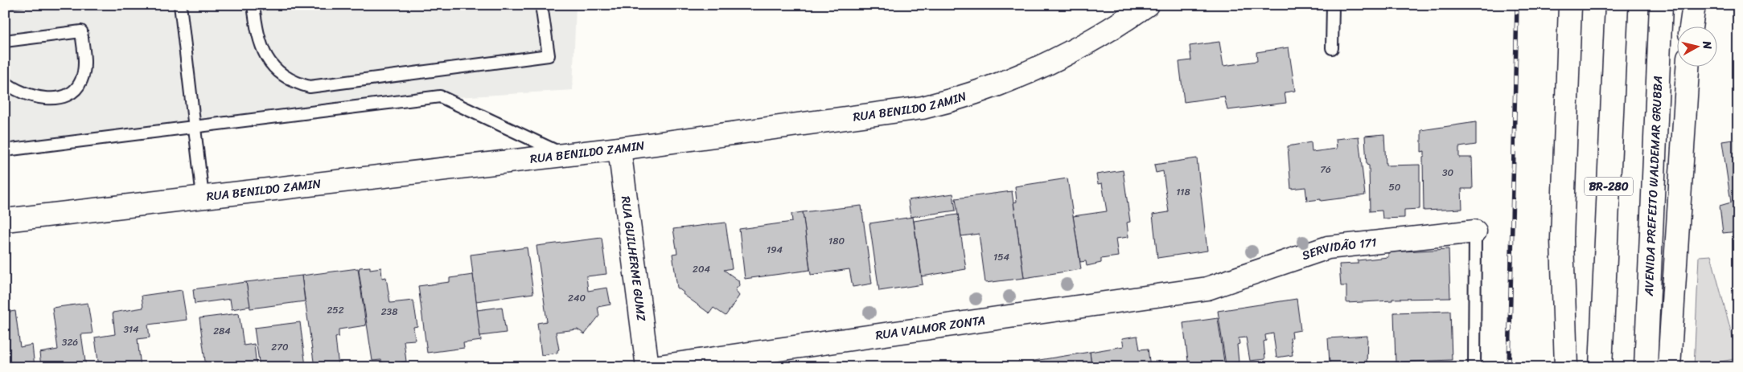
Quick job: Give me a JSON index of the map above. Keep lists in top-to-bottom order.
{
  "streets": {
    "main road": [
      "RUA BENILDO ZAMIN",
      "BR-280",
      "AVENIDA PREFEITO WALDEMAR GRUBBA",
      "SERVIDÃO 171",
      "RUA GUILHERME GUMZ",
      "RUA VALMOR ZONTA"
    ]
  },
  "crossings": [
    ["RUA BENILDO ZAMIN", "RUA GUILHERME GUMZ"],
    ["SERVIDÃO 171", "RUA VALMOR ZONTA"]
  ],
  "house_numbers": [
    "76",
    "30",
    "50",
    "118",
    "180",
    "194",
    "154",
    "204",
    "240",
    "252",
    "238",
    "314",
    "284",
    "326",
    "270"
  ],
  "north": "right"
}
